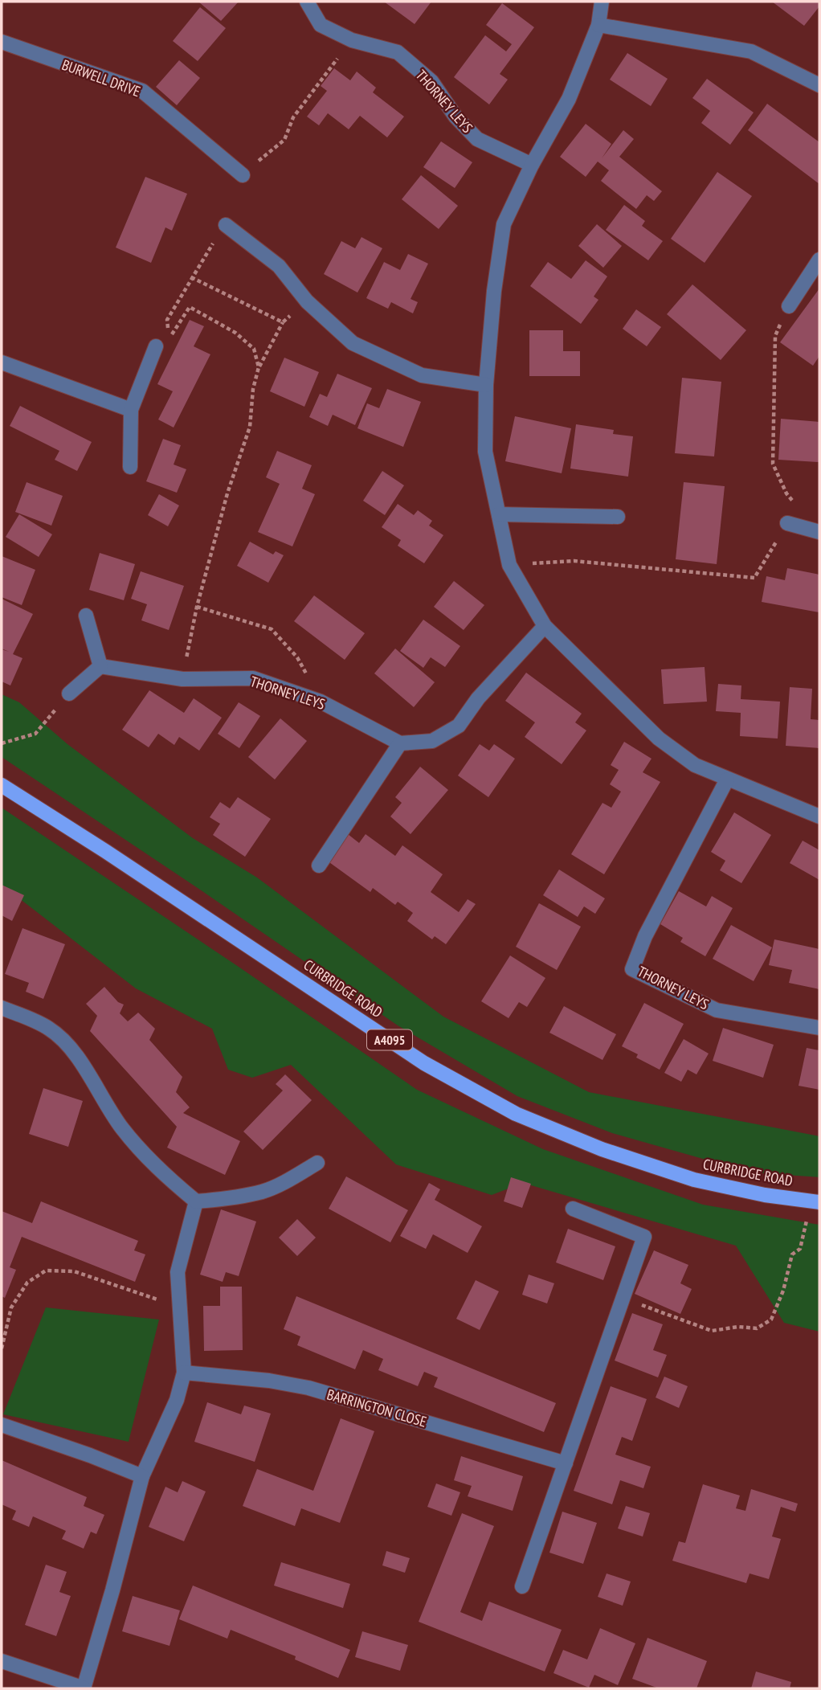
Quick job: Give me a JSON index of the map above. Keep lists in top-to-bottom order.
{
  "streets": {
    "main road": ["CURBRIDGE ROAD", "A4095"],
    "street": ["BURWELL DRIVE", "THORNEY LEYS", "BARRINGTON CLOSE"]
  }
}
